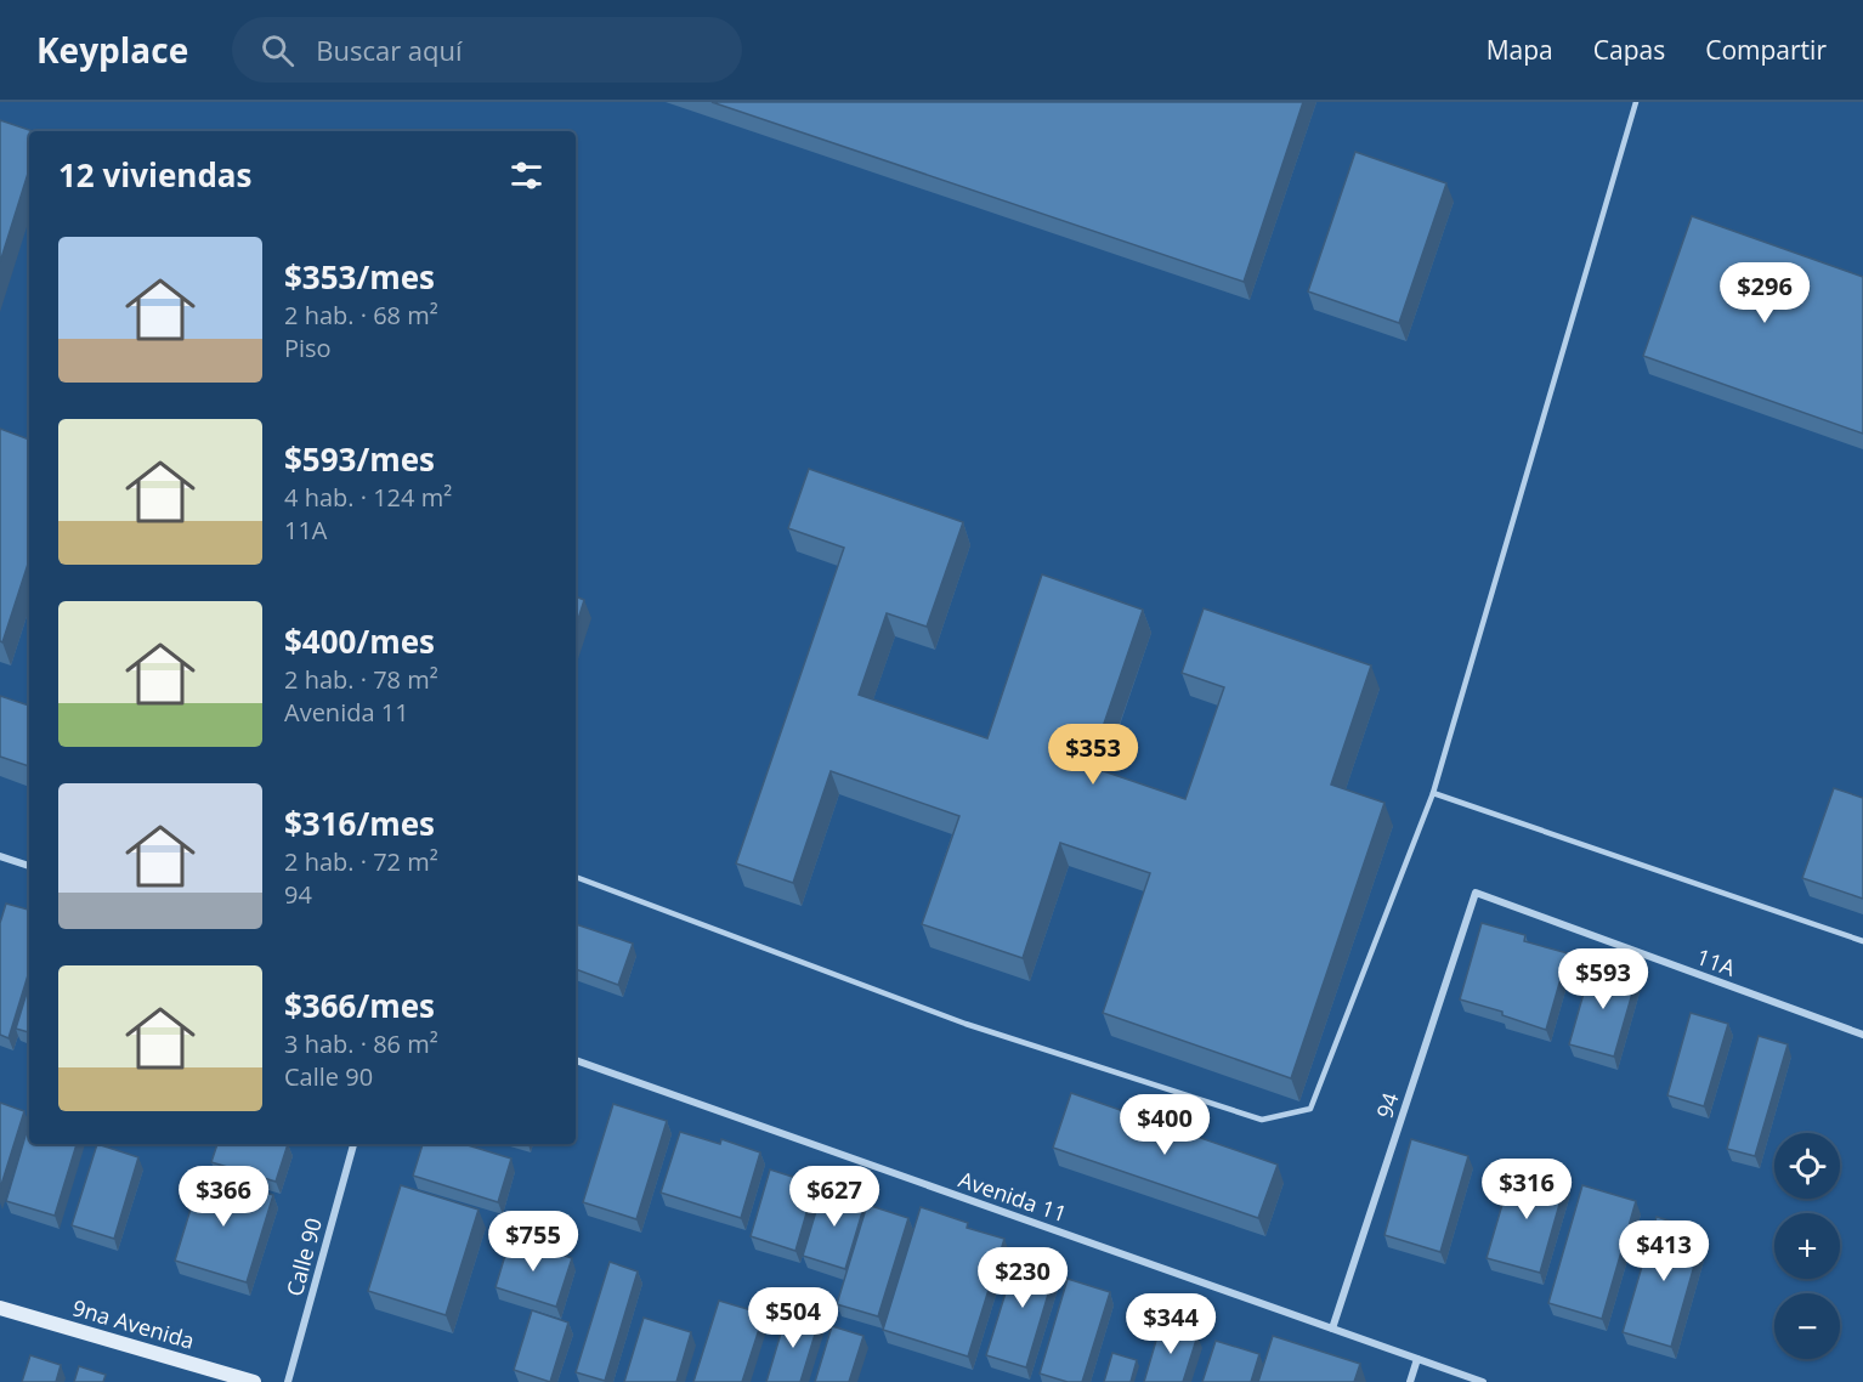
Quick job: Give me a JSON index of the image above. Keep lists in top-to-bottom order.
{
  "streets": {
    "main road": ["9na Avenida"],
    "street": [
      "11A",
      "94",
      "Avenida 11",
      "Calle 90"
    ]
  },
  "crossings": [
    ["11A", "94"],
    ["94", "Avenida 11"]
  ],
  "page": {
    "header": "Keyplace",
    "search": "Buscar aquí",
    "nav": ["Mapa", "Capas", "Compartir"],
    "heading": "12 viviendas",
    "list": [
      {
        "name": "$353/mes",
        "note": "2 hab. · 68 m² · Piso"
      },
      {
        "name": "$593/mes",
        "note": "4 hab. · 124 m² · 11A"
      },
      {
        "name": "$400/mes",
        "note": "2 hab. · 78 m² · Avenida 11"
      },
      {
        "name": "$316/mes",
        "note": "2 hab. · 72 m² · 94"
      },
      {
        "name": "$366/mes",
        "note": "3 hab. · 86 m² · Calle 90"
      }
    ],
    "price": [
      "$296",
      "$353",
      "$593",
      "$400",
      "$316",
      "$366",
      "$627",
      "$755",
      "$413",
      "$230",
      "$504",
      "$344"
    ],
    "map_buttons": ["+", "−"]
  }
}
